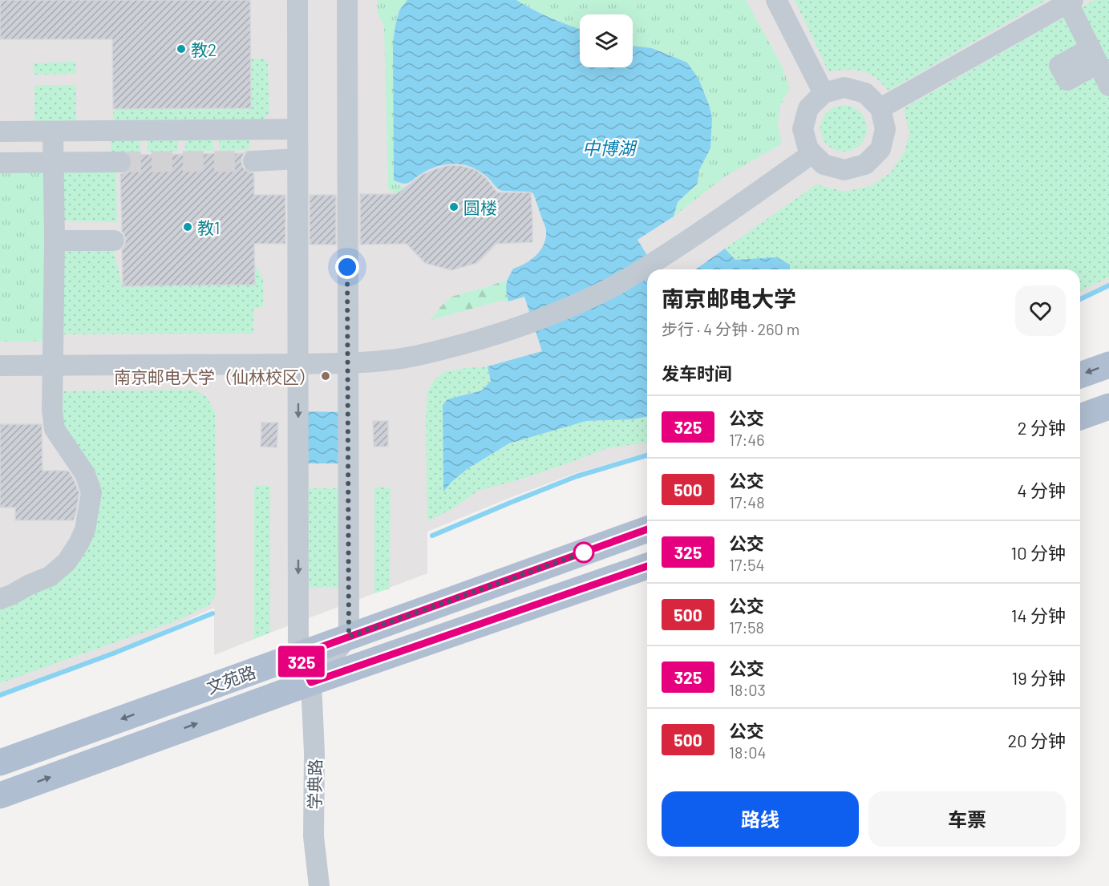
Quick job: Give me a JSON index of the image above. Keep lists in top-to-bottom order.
{
  "streets": {
    "main road": ["文苑路"],
    "street": ["学典路"]
  },
  "crossings": [
    ["文苑路", "学典路"]
  ],
  "water": ["中博湖"],
  "places": [
    "教2",
    "圆楼",
    "教1",
    "南京邮电大学（仙林校区）"
  ],
  "lines": ["bus line 325"],
  "page": {
    "on_map": "325",
    "heading": [
      ["南京邮电大学", "步行 · 4 分钟 · 260 m"],
      "发车时间"
    ],
    "list": [
      {
        "mark": "325",
        "name": "公交",
        "note": "17:46",
        "value": "2 分钟"
      },
      {
        "mark": "500",
        "name": "公交",
        "note": "17:48",
        "value": "4 分钟"
      },
      {
        "mark": "325",
        "name": "公交",
        "note": "17:54",
        "value": "10 分钟"
      },
      {
        "mark": "500",
        "name": "公交",
        "note": "17:58",
        "value": "14 分钟"
      },
      {
        "mark": "325",
        "name": "公交",
        "note": "18:03",
        "value": "19 分钟"
      },
      {
        "mark": "500",
        "name": "公交",
        "note": "18:04",
        "value": "20 分钟"
      }
    ],
    "buttons": ["路线", "车票"]
  }
}
